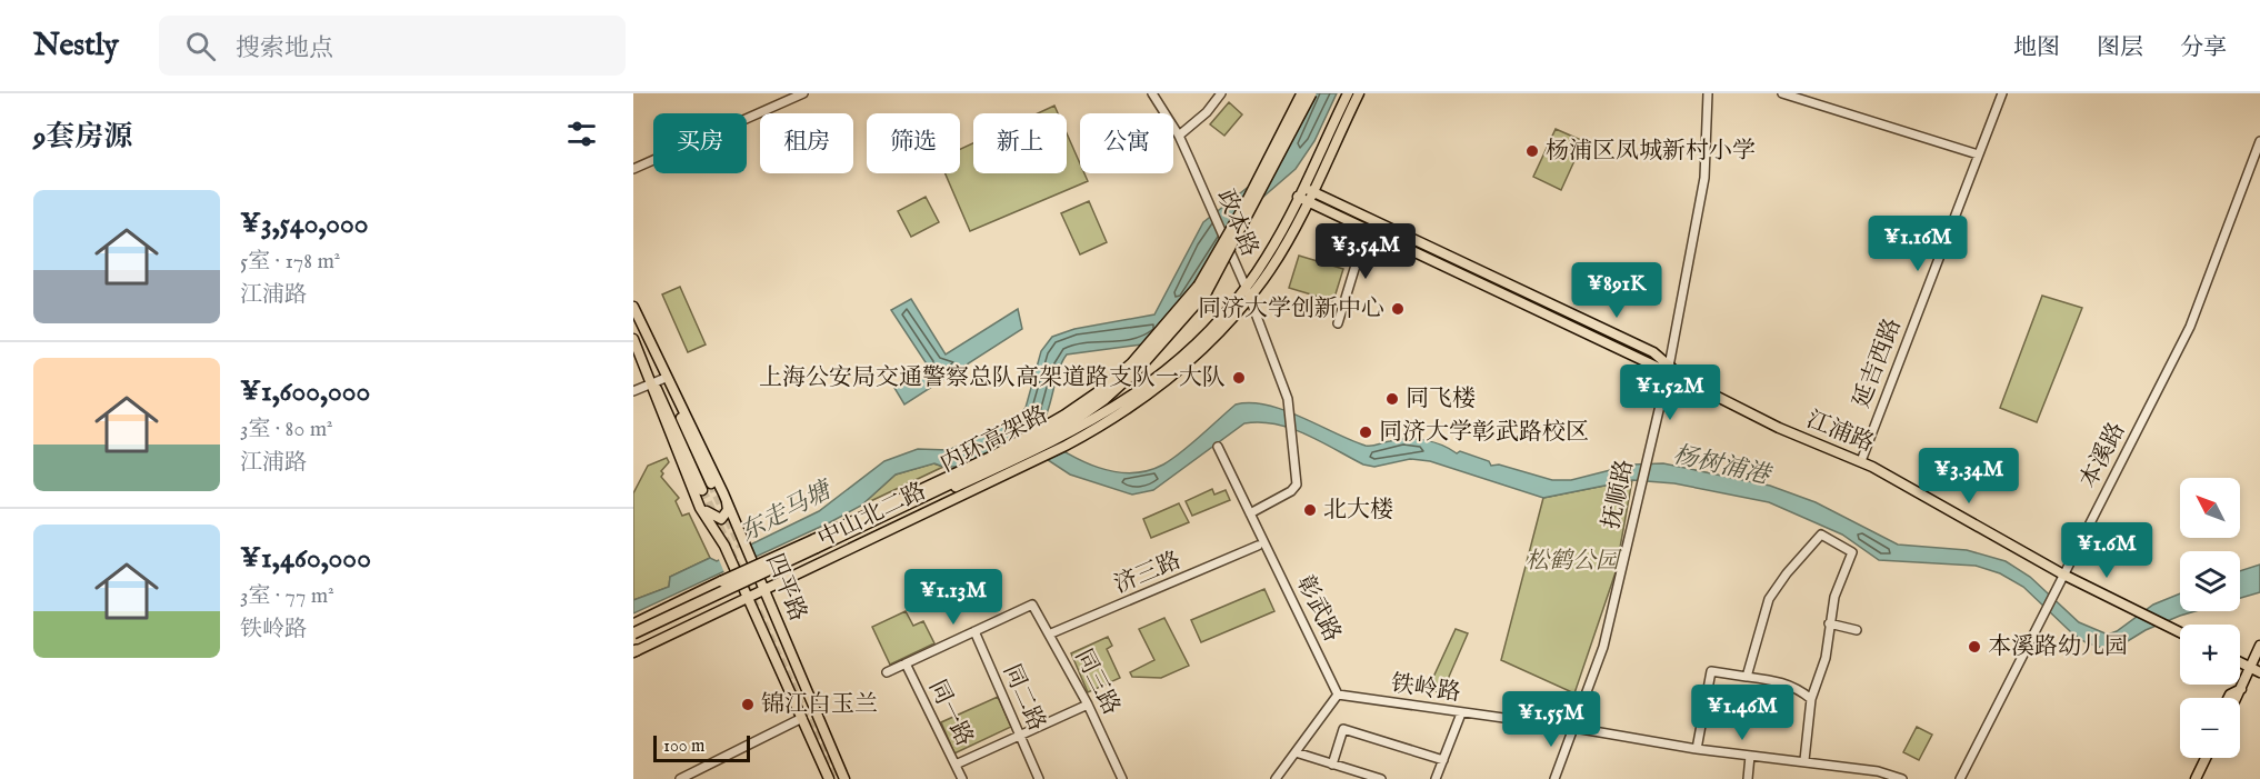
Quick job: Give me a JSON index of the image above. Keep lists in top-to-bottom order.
{
  "streets": {
    "highway": ["内环高架路"],
    "main road": ["江浦路", "中山北二路", "四平路"],
    "street": [
      "政本路",
      "延吉西路",
      "本溪路",
      "抚顺路",
      "济三路",
      "彰武路",
      "同三路",
      "铁岭路",
      "同二路",
      "同一路"
    ]
  },
  "crossings": [
    ["政本路", "中山北二路"],
    ["政本路", "彰武路"],
    ["延吉西路", "江浦路"],
    ["江浦路", "本溪路"],
    ["江浦路", "抚顺路"],
    ["江浦路", "中山北二路"],
    ["内环高架路", "中山北二路"],
    ["抚顺路", "铁岭路"],
    ["中山北二路", "四平路"],
    ["济三路", "同三路"],
    ["彰武路", "铁岭路"],
    ["同三路", "同二路"]
  ],
  "water": ["杨树浦港", "东走马塘"],
  "parks": ["松鹤公园"],
  "places": [
    "杨浦区凤城新村小学",
    "同济大学创新中心",
    "上海公安局交通警察总队高架道路支队一大队",
    "同飞楼",
    "同济大学彰武路校区",
    "北大楼",
    "本溪路幼儿园",
    "锦江白玉兰"
  ],
  "scale_bar": "100 m",
  "north": "top left",
  "page": {
    "header": "Nestly",
    "search": "搜索地点",
    "nav": ["地图", "图层", "分享"],
    "heading": "9套房源",
    "chip": [
      "买房",
      "租房",
      "筛选",
      "新上",
      "公寓"
    ],
    "list": [
      {
        "name": "¥3,540,000",
        "note": "5室 · 178 m² · 江浦路"
      },
      {
        "name": "¥1,600,000",
        "note": "3室 · 80 m² · 江浦路"
      },
      {
        "name": "¥1,460,000",
        "note": "3室 · 77 m² · 铁岭路"
      }
    ],
    "price": [
      "¥1.16M",
      "¥3.54M",
      "¥891K",
      "¥1.52M",
      "¥3.34M",
      "¥1.6M",
      "¥1.13M",
      "¥1.46M",
      "¥1.55M"
    ],
    "map_buttons": ["+", "−"],
    "scale": "100 m"
  }
}
